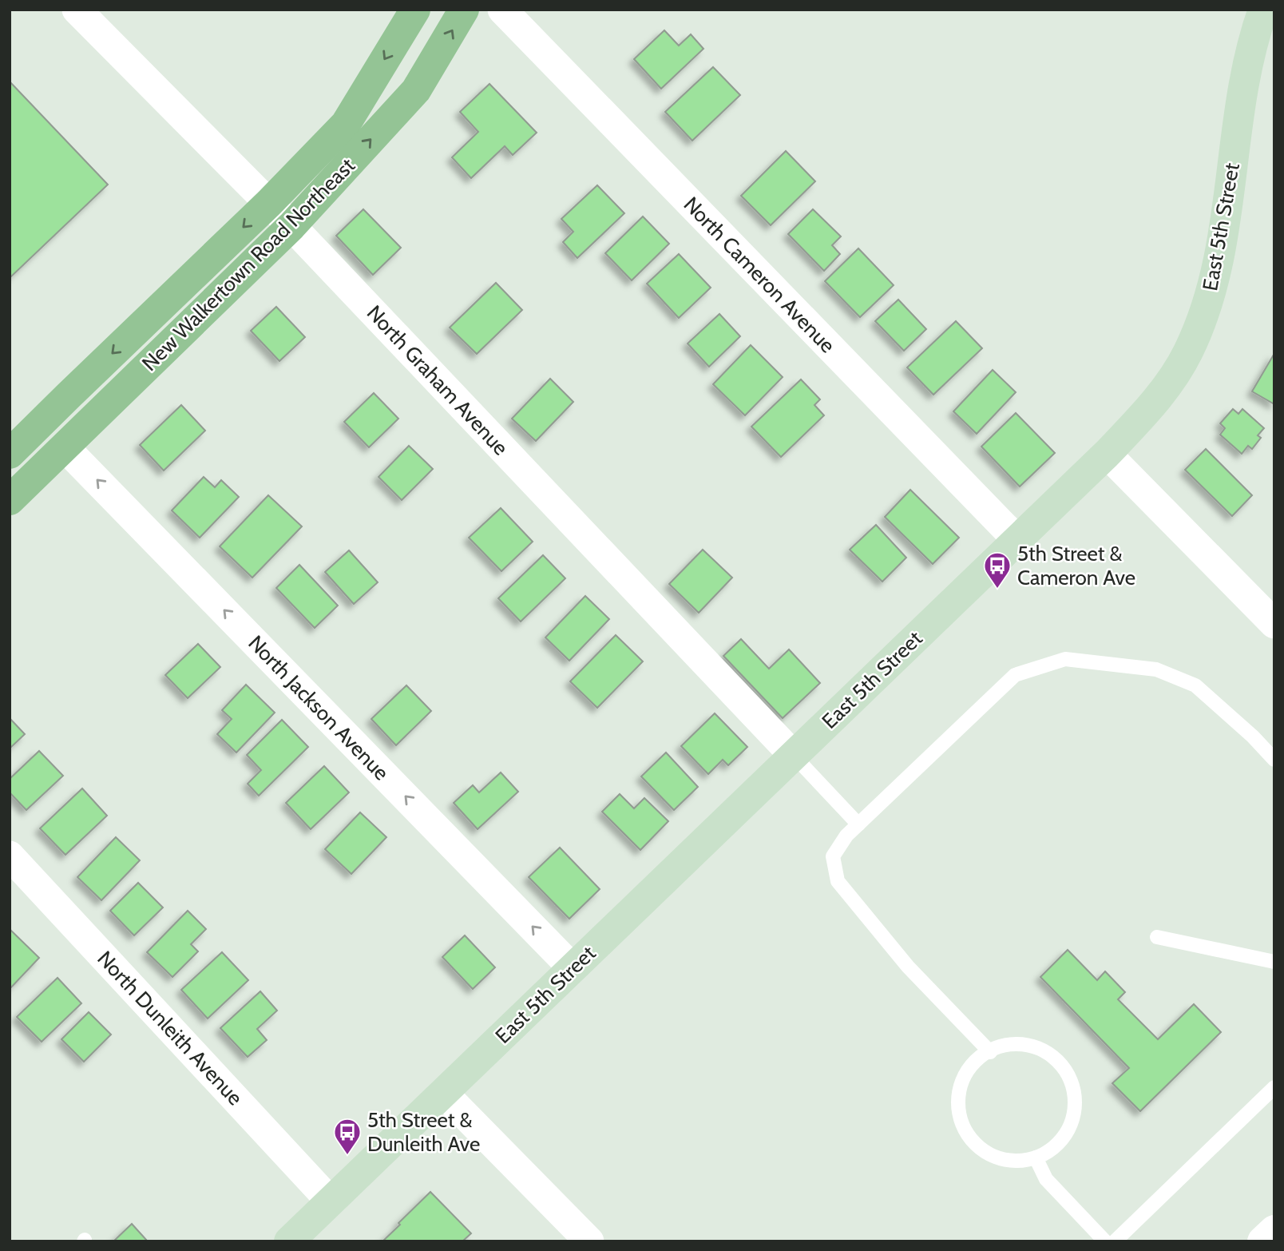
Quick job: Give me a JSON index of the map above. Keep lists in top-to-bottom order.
{
  "streets": {
    "main road": ["East 5th Street", "New Walkertown Road Northeast"],
    "street": [
      "North Cameron Avenue",
      "North Graham Avenue",
      "North Jackson Avenue",
      "North Dunleith Avenue"
    ]
  },
  "crossings": [
    ["East 5th Street", "North Cameron Avenue"],
    ["East 5th Street", "North Graham Avenue"],
    ["East 5th Street", "North Jackson Avenue"],
    ["East 5th Street", "North Dunleith Avenue"],
    ["New Walkertown Road Northeast", "North Graham Avenue"],
    ["New Walkertown Road Northeast", "North Jackson Avenue"]
  ],
  "one_way": ["North Jackson Avenue"],
  "places": {
    "bus stop": ["5th Street & Cameron Ave", "5th Street & Dunleith Ave"]
  }
}
